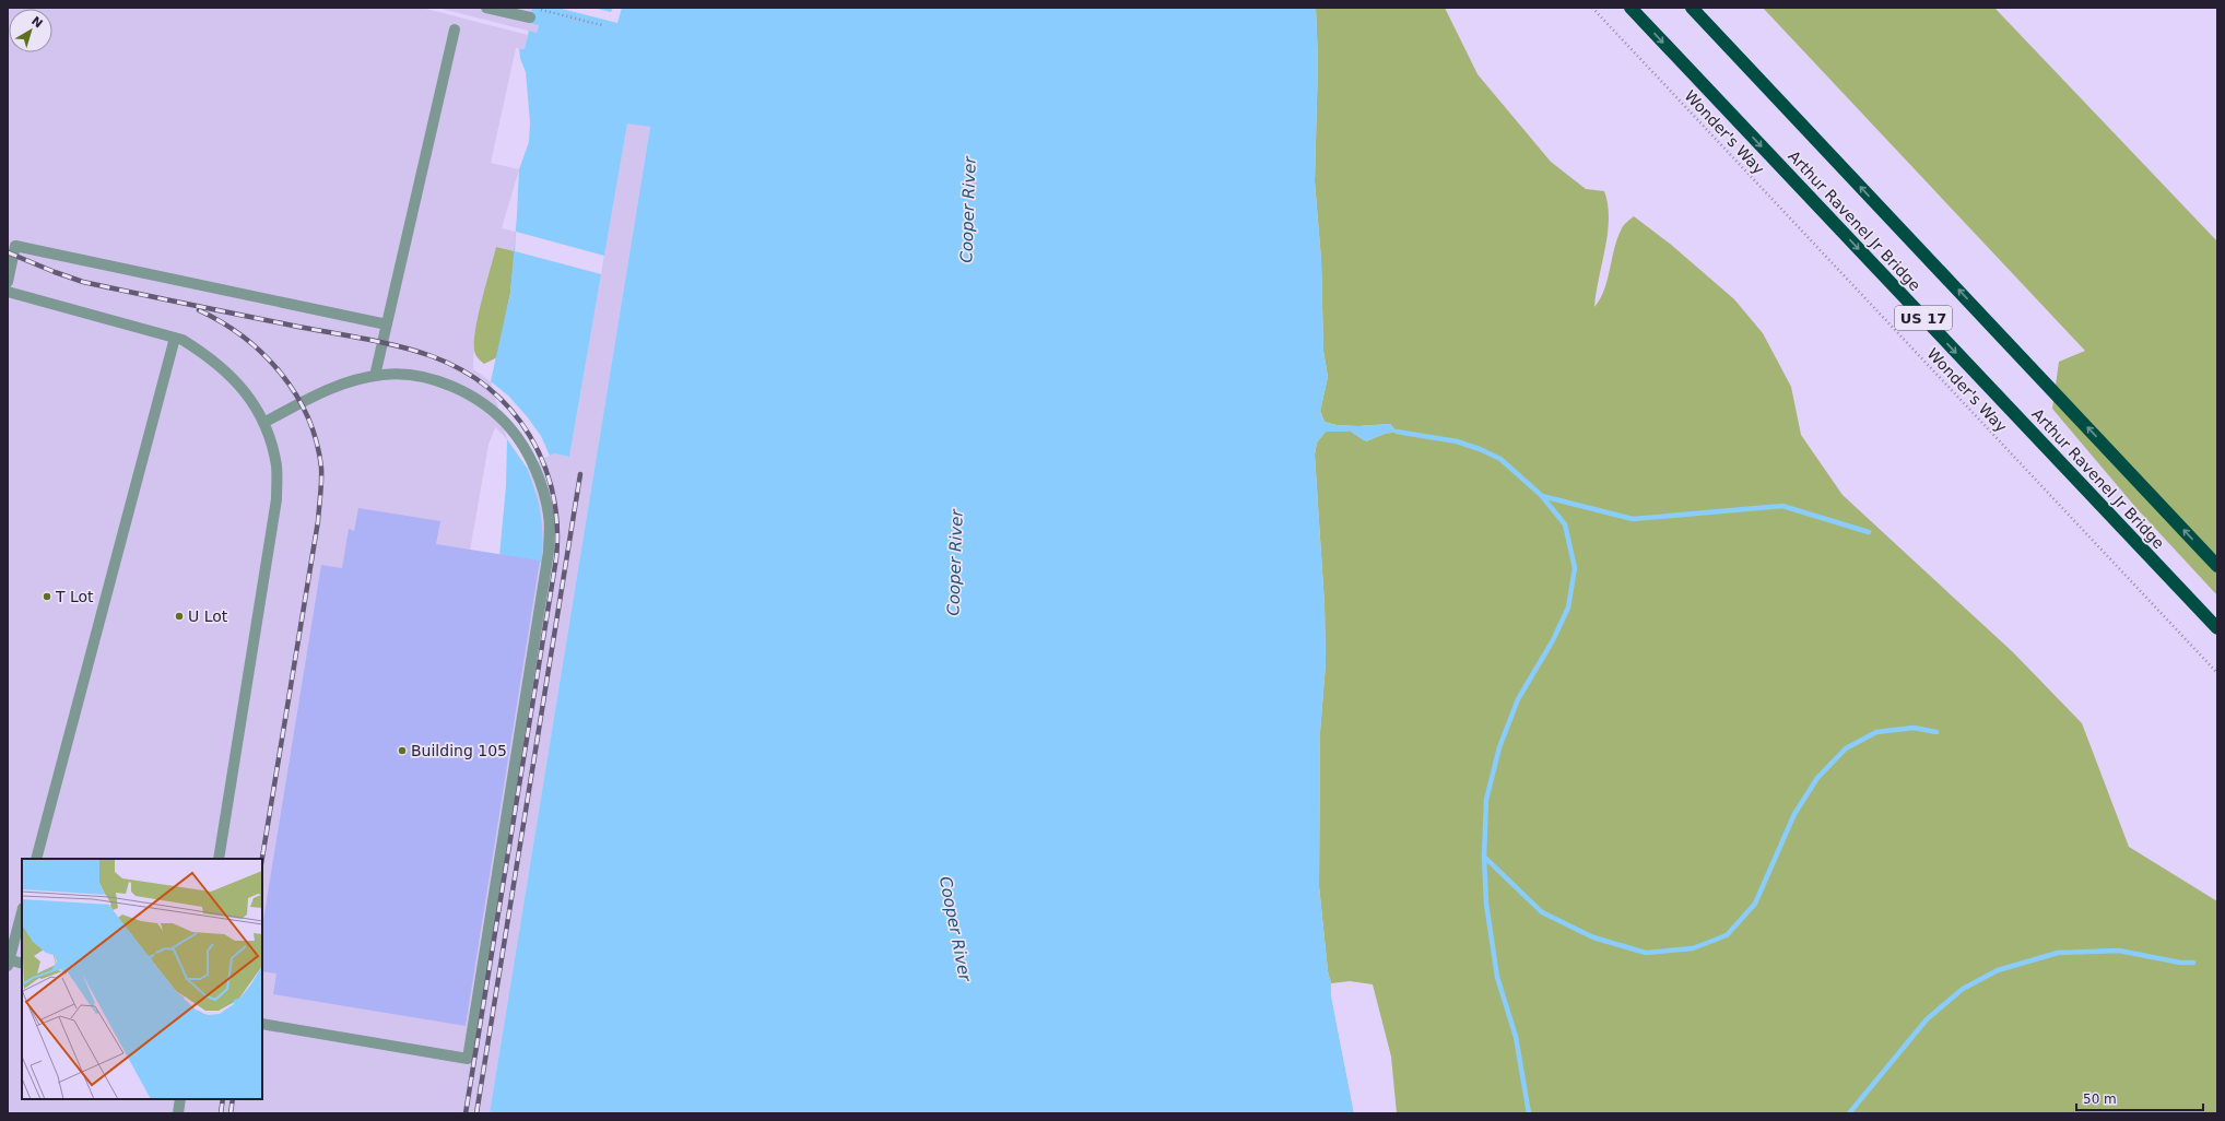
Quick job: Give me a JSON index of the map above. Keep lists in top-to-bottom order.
{
  "streets": {
    "highway": ["Arthur Ravenel Jr Bridge", "US 17"],
    "path": ["Wonder's Way"]
  },
  "water": ["Cooper River"],
  "places": ["T Lot", "U Lot", "Building 105"],
  "scale_bar": "50 m",
  "north": "top right"
}
